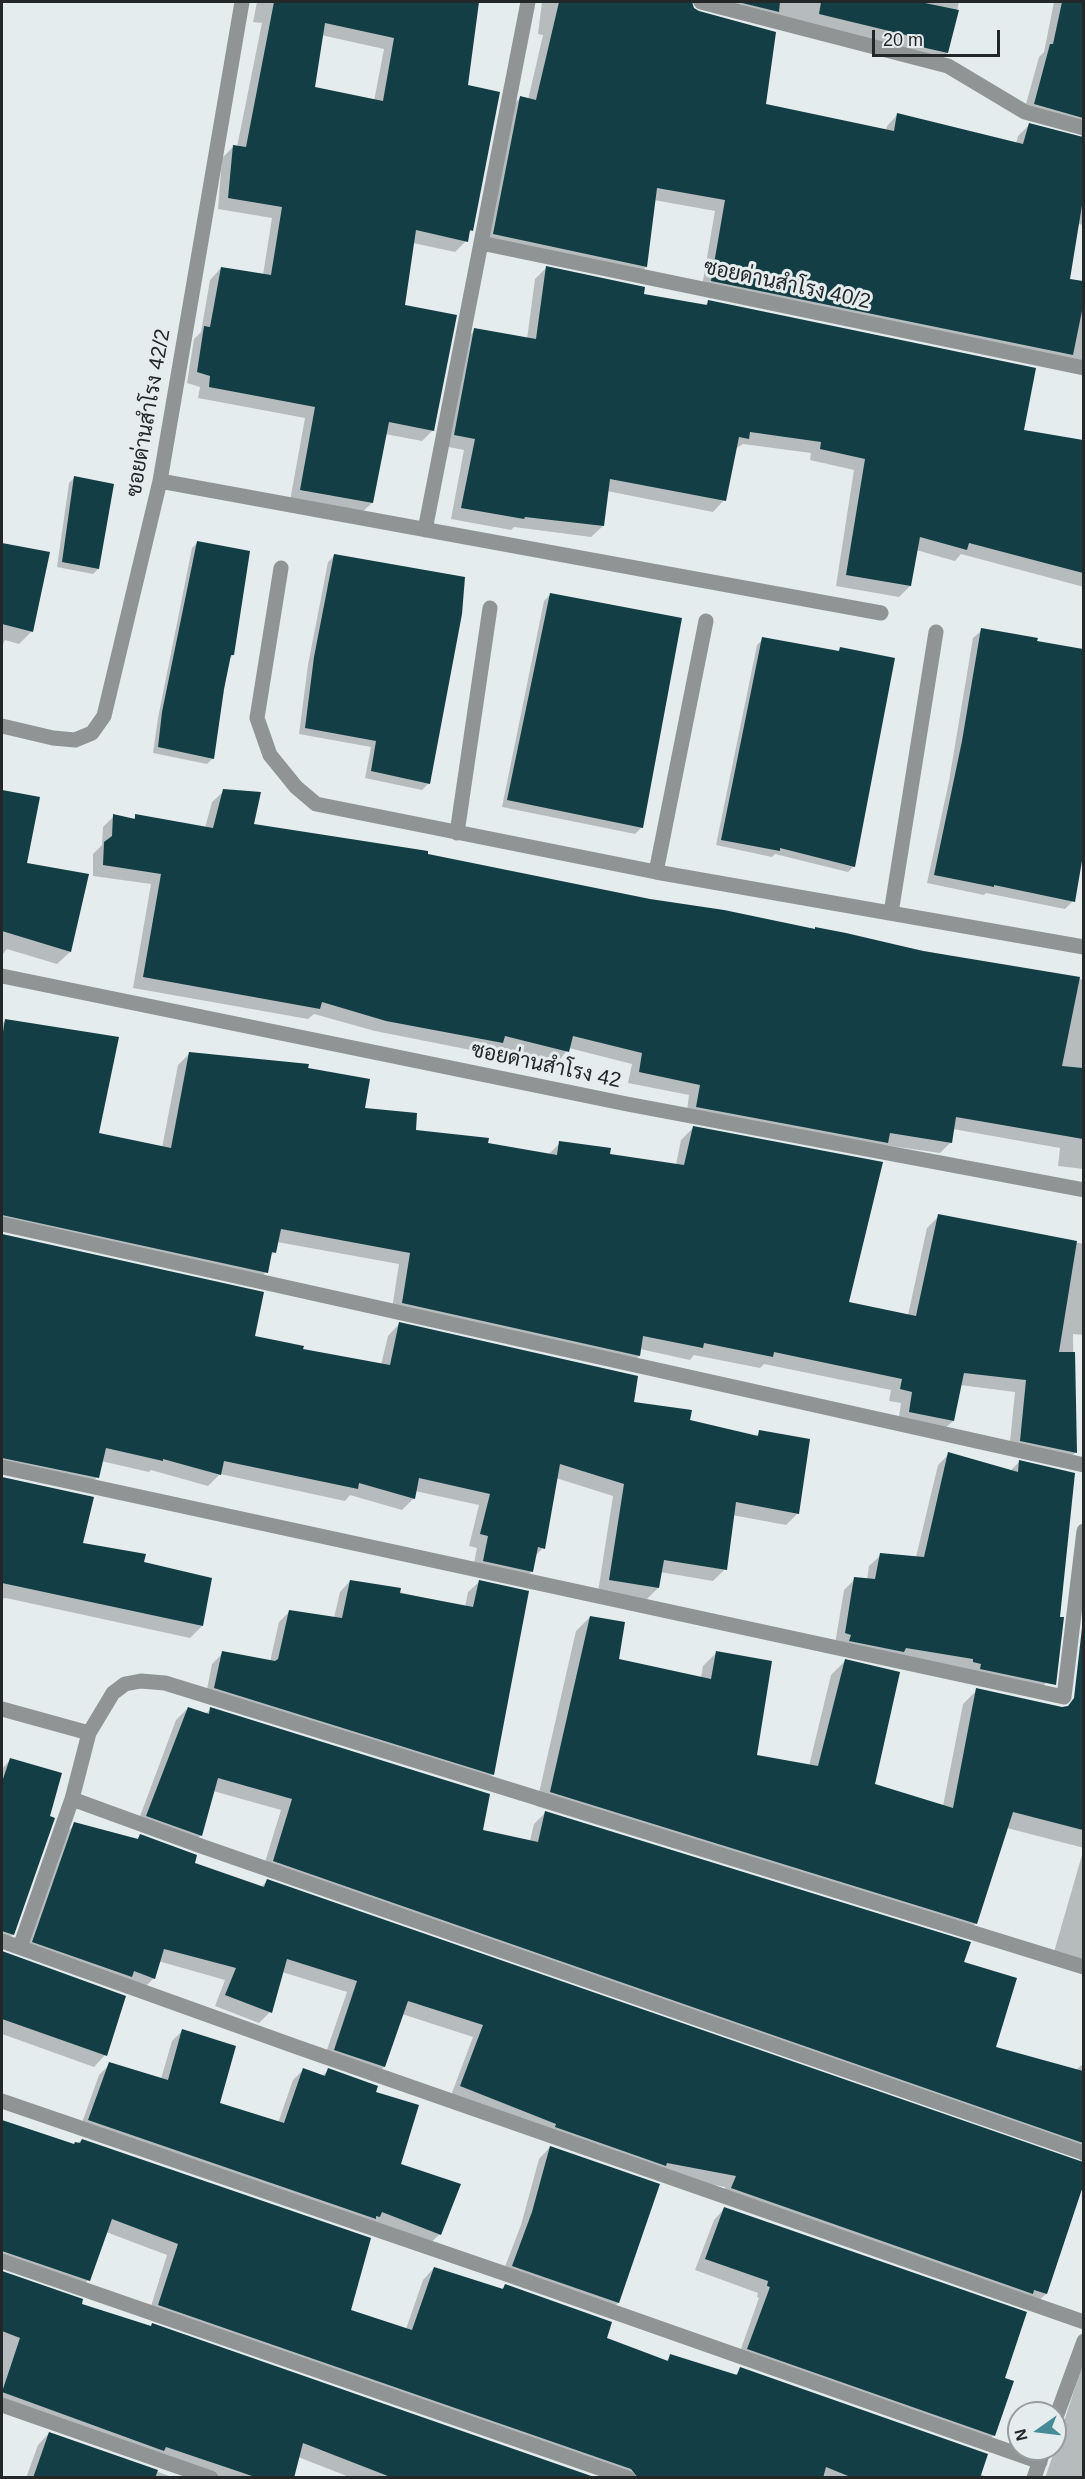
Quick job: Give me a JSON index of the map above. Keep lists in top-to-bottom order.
{
  "streets": {
    "street": ["ซอยด่านสำโรง 40/2", "ซอยด่านสำโรง 42/2", "ซอยด่านสำโรง 42"]
  },
  "scale_bar": "20 m",
  "north": "left"
}
